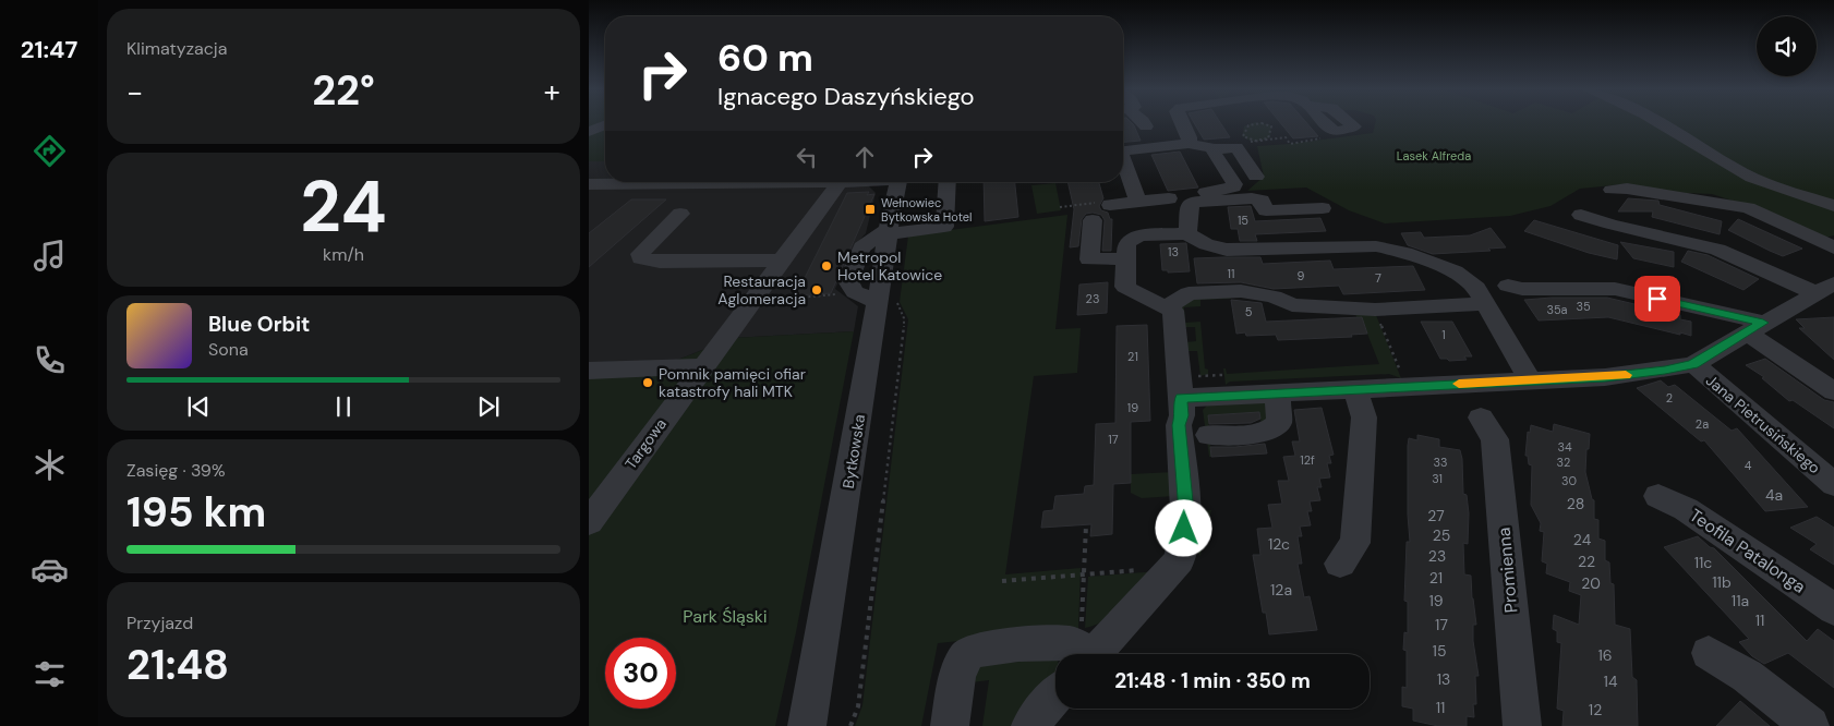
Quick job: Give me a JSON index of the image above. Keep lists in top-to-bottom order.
{
  "streets": {
    "street": [
      "Jana Pietrusińskiego",
      "Targowa",
      "Bytkowska",
      "Teofila Patalonga",
      "Promienna"
    ]
  },
  "parks": ["Lasek Alfreda", "Park Śląski"],
  "places": {
    "transit": ["Wełnowiec Bytkowska Hotel"],
    "other": ["Metropol Hotel Katowice", "Restauracja Aglomeracja", "Pomnik pamięci ofiar katastrofy hali MTK"]
  },
  "house_numbers": [
    "15",
    "13",
    "11",
    "9",
    "7",
    "23",
    "35",
    "35a",
    "5",
    "1",
    "21",
    "2",
    "19",
    "2a",
    "17",
    "34",
    "12f",
    "33",
    "32",
    "4",
    "31",
    "30",
    "4a",
    "28",
    "27",
    "25",
    "24",
    "12c",
    "23",
    "22",
    "11c",
    "21",
    "11b",
    "20",
    "12a",
    "19",
    "11a",
    "11",
    "17",
    "15",
    "16",
    "13",
    "14",
    "11",
    "12"
  ],
  "page": {
    "tabs": "21:47",
    "tile": [
      "Klimatyzacja",
      ["24", "km/h"],
      ["Zasięg · 39%", "195 km"],
      ["Przyjazd", "21:48"]
    ],
    "turn": ["60 m", "Ignacego Daszyńskiego"],
    "heat": ["−", "22°", "+"],
    "song": ["Blue Orbit", "Sona"],
    "limit": "30",
    "trip": "21:48 · 1 min · 350 m"
  }
}
